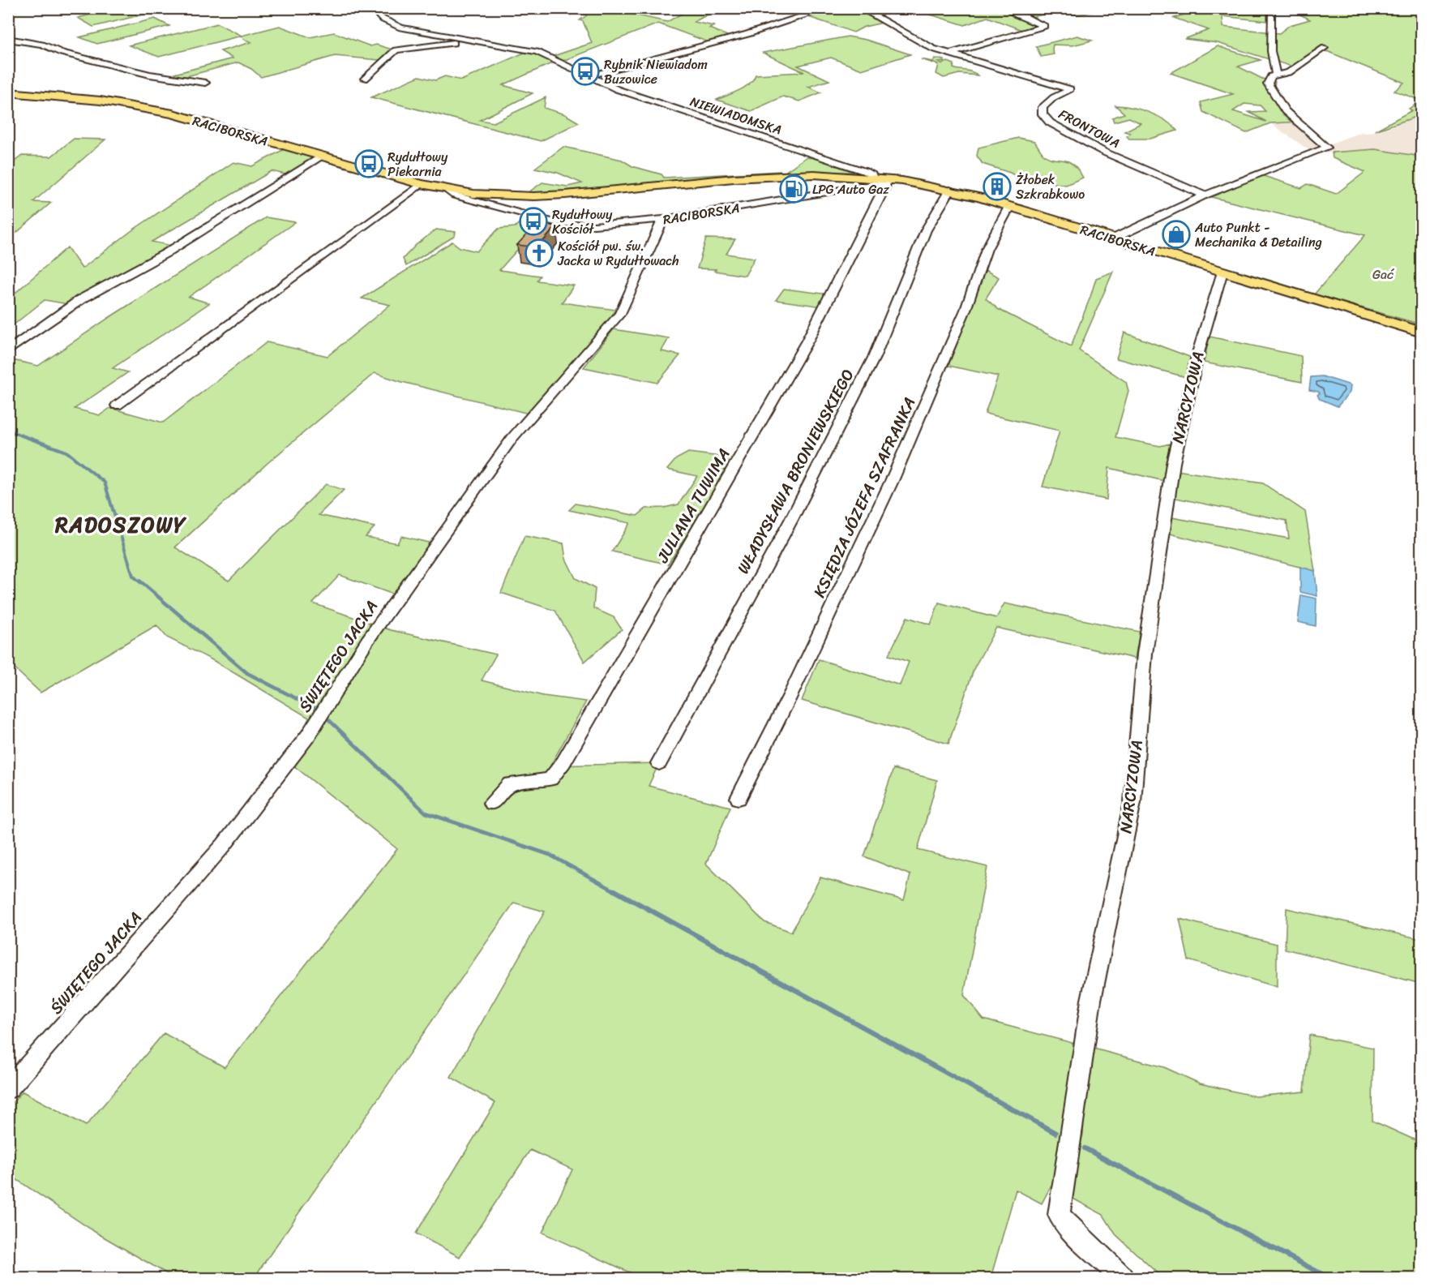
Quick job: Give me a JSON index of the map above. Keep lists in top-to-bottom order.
{
  "streets": {
    "main road": ["RACIBORSKA"],
    "street": [
      "NIEWIADOMSKA",
      "FRONTOWA",
      "NARCYZOWA",
      "WŁADYSŁAWA BRONIEWSKIEGO",
      "KSIĘDZA JÓZEFA SZAFRANKA",
      "JULIANA TUWIMA",
      "ŚWIĘTEGO JACKA"
    ]
  },
  "crossings": [
    ["NIEWIADOMSKA", "RACIBORSKA"],
    ["NIEWIADOMSKA", "JULIANA TUWIMA"],
    ["RACIBORSKA", "NARCYZOWA"],
    ["RACIBORSKA", "WŁADYSŁAWA BRONIEWSKIEGO"],
    ["RACIBORSKA", "KSIĘDZA JÓZEFA SZAFRANKA"],
    ["RACIBORSKA", "JULIANA TUWIMA"],
    ["RACIBORSKA", "ŚWIĘTEGO JACKA"]
  ],
  "districts": ["RADOSZOWY"],
  "parks": ["Gać"],
  "places": {
    "bus stop": ["Rybnik Niewiadom Buzowice", "Rydułtowy Piekarnia", "Rydułtowy Kościół"],
    "building": ["Żłobek Szkrabkowo"],
    "fuel station": ["LPG Auto Gaz"],
    "shop": ["Auto Punkt - Mechanika & Detailing"],
    "church": ["Kościół pw. św. Jacka w Rydułtowach"]
  }
}
